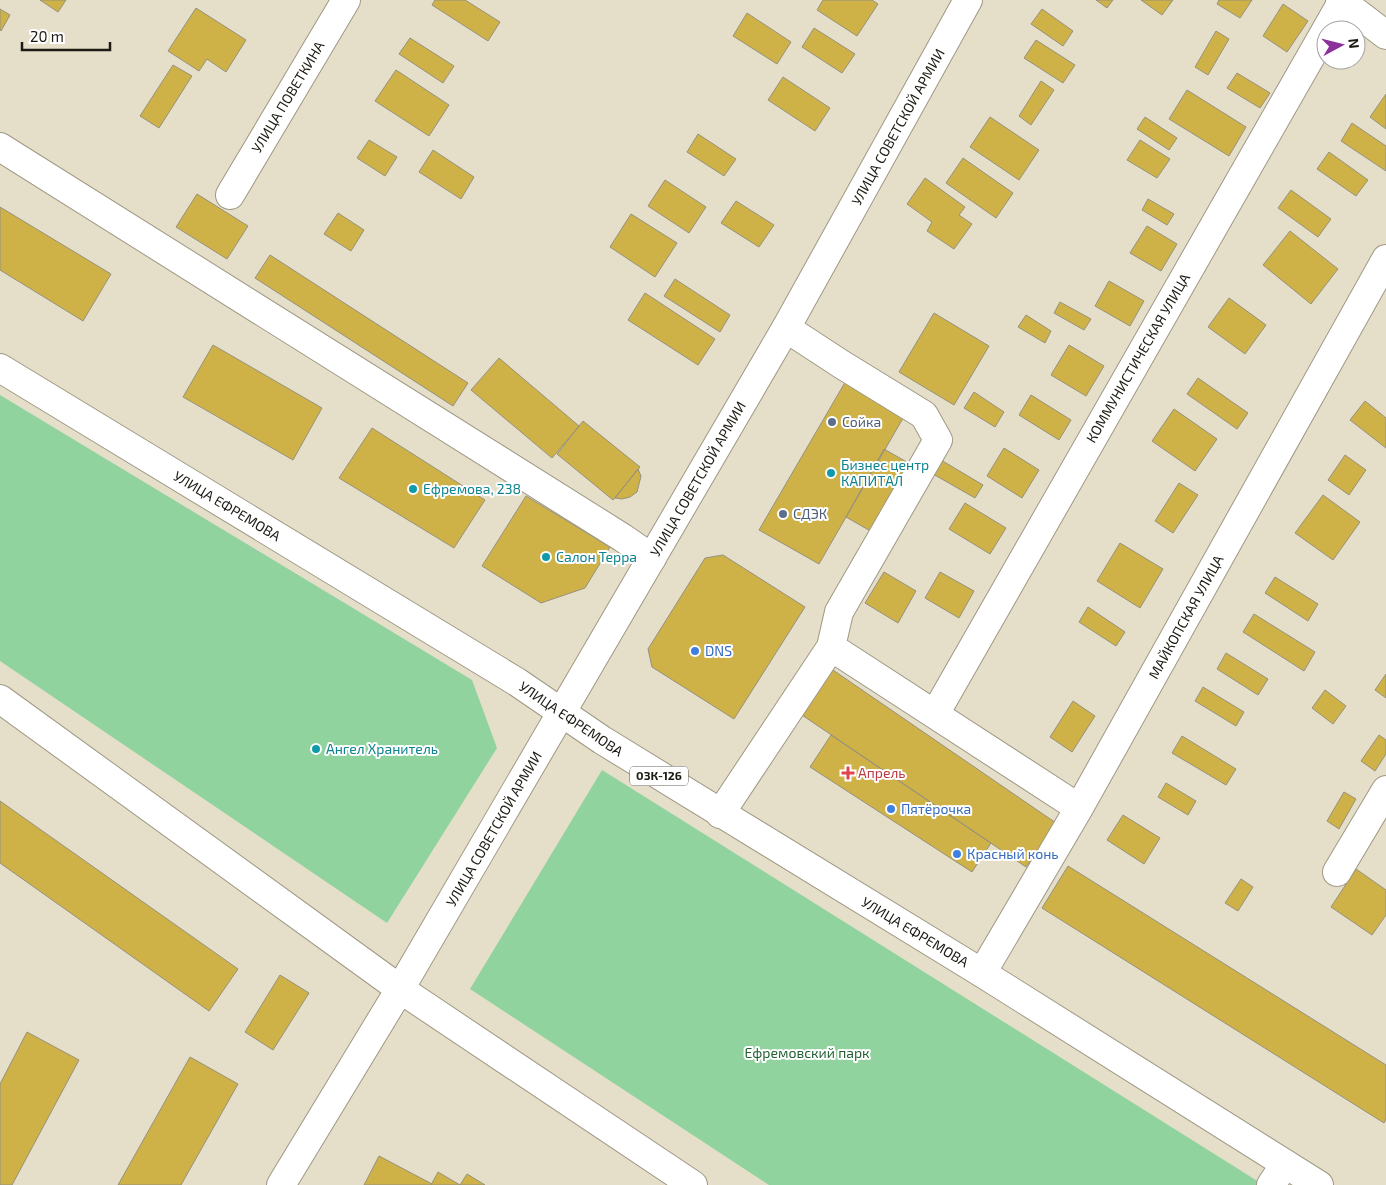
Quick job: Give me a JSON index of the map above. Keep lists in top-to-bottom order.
{
  "streets": {
    "main road": [
      "УЛИЦА ПОВЕТКИНА",
      "УЛИЦА СОВЕТСКОЙ АРМИИ",
      "КОММУНИСТИЧЕСКАЯ УЛИЦА",
      "УЛИЦА ЕФРЕМОВА",
      "МАЙКОПСКАЯ УЛИЦА",
      "03К-126"
    ]
  },
  "crossings": [
    ["УЛИЦА СОВЕТСКОЙ АРМИИ", "УЛИЦА ЕФРЕМОВА"],
    ["УЛИЦА ЕФРЕМОВА", "МАЙКОПСКАЯ УЛИЦА"]
  ],
  "parks": ["Ефремовский парк"],
  "places": {
    "other": [
      "Сойка",
      "Бизнес центр КАПИТАЛ",
      "Ефремова, 238",
      "СДЭК",
      "Салон Терра",
      "DNS",
      "Ангел Хранитель",
      "Пятёрочка",
      "Красный конь"
    ],
    "health": ["Апрель"]
  },
  "scale_bar": "20 m",
  "north": "right"
}
